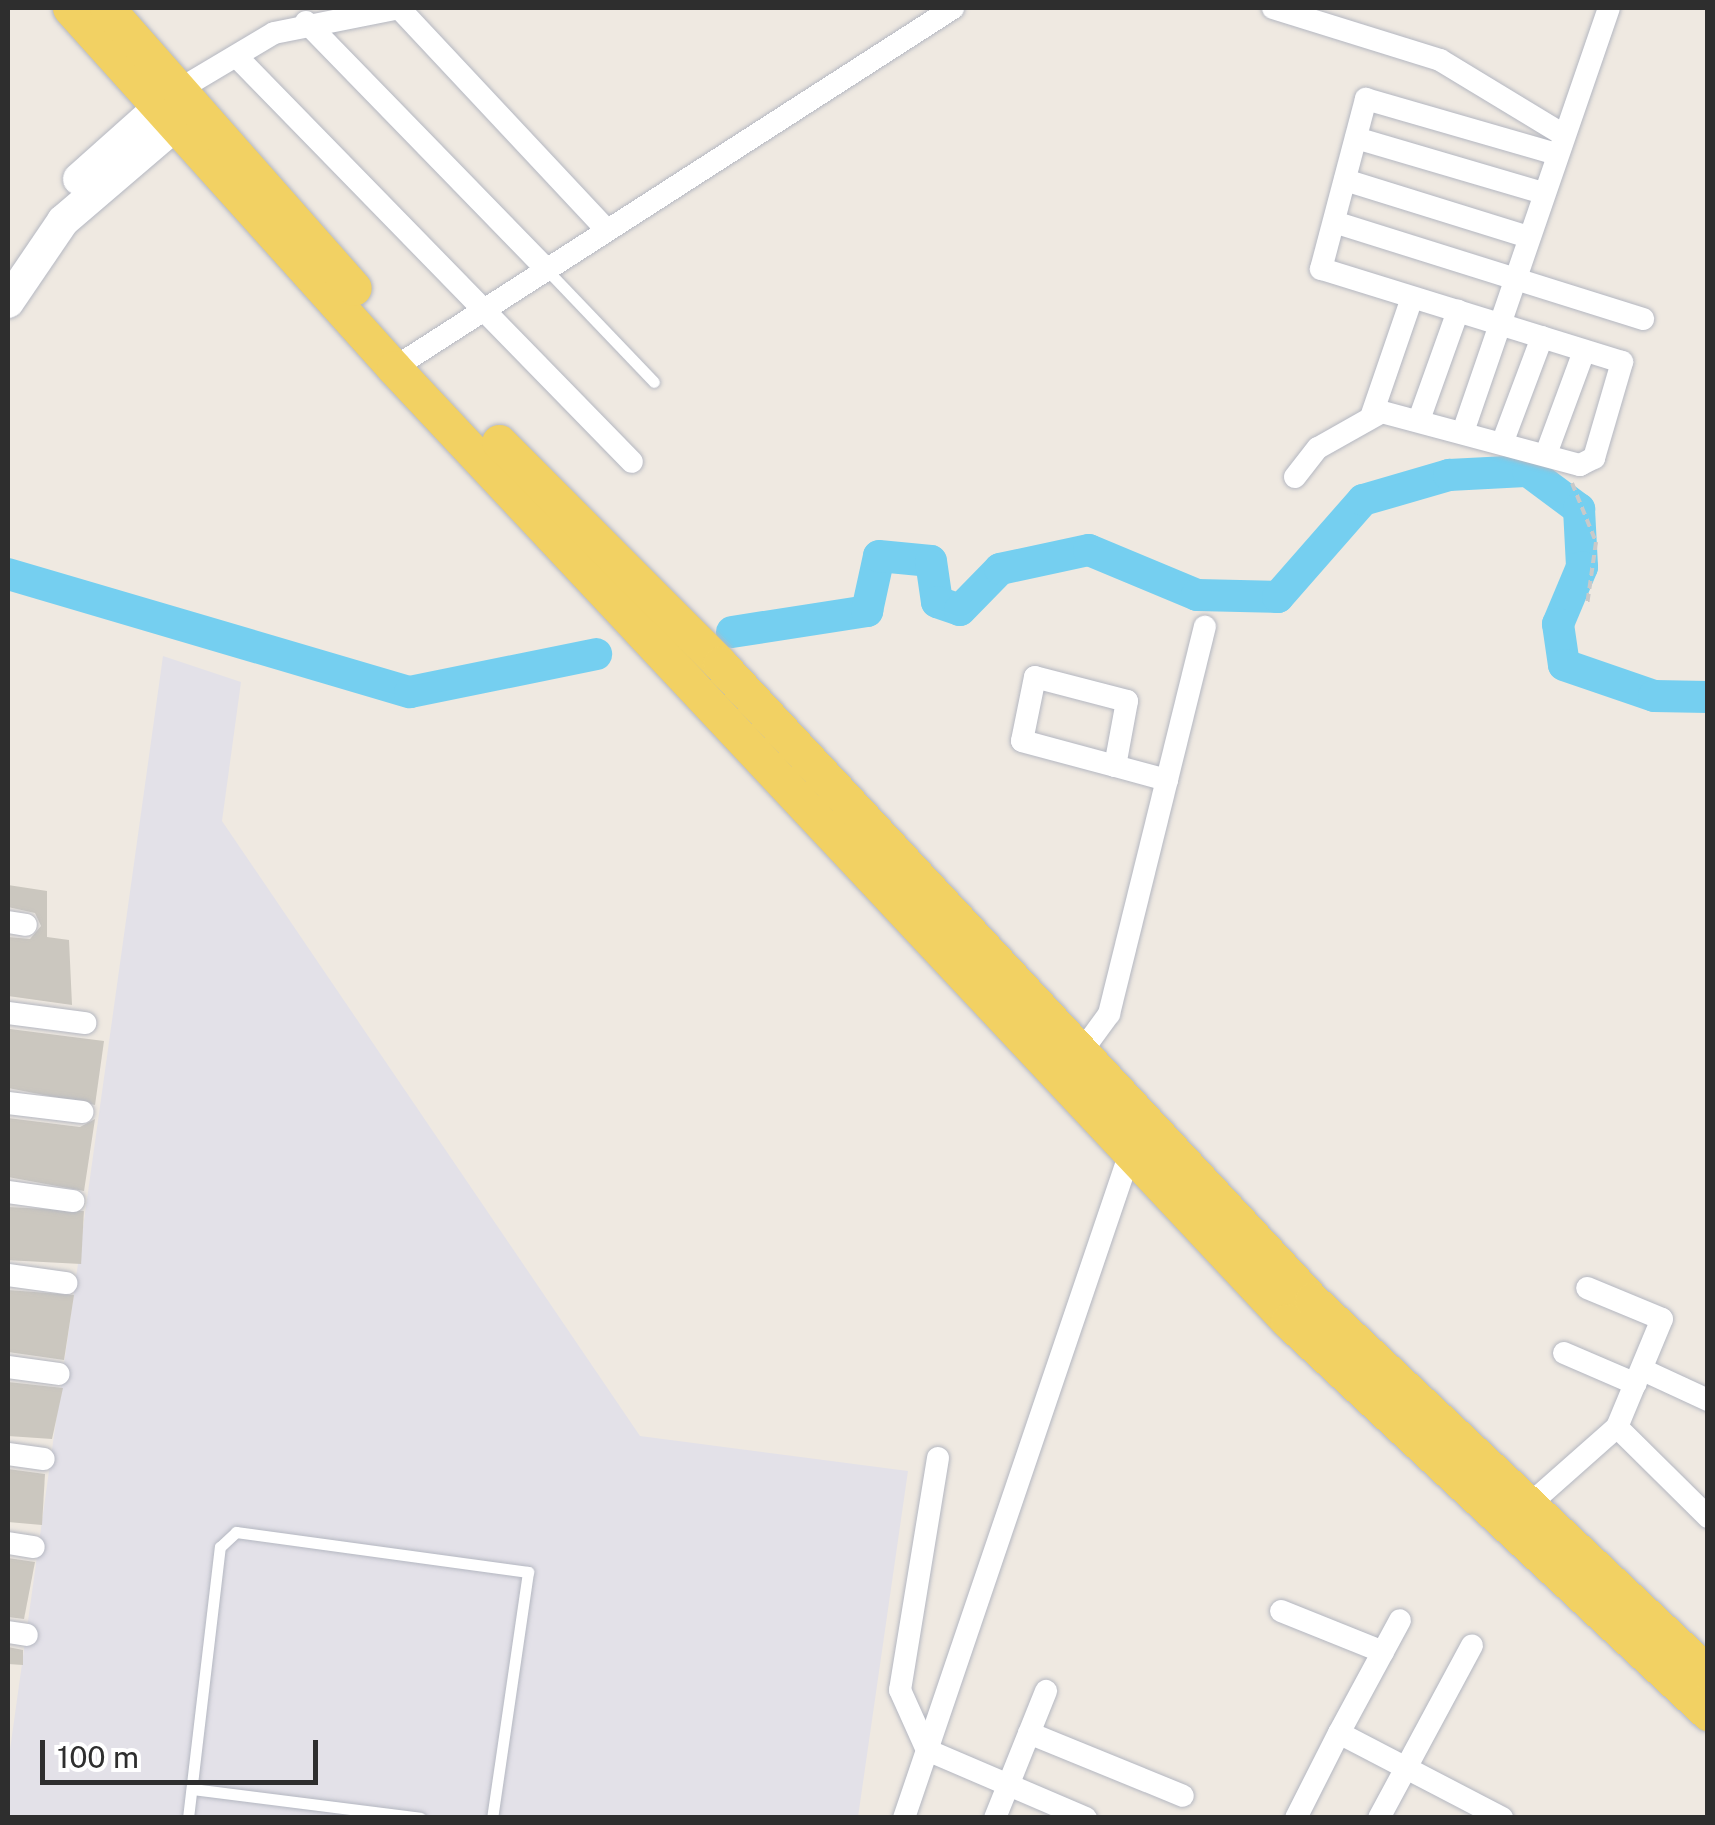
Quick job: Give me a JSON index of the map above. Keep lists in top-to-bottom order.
{
  "scale_bar": "100 m"
}
